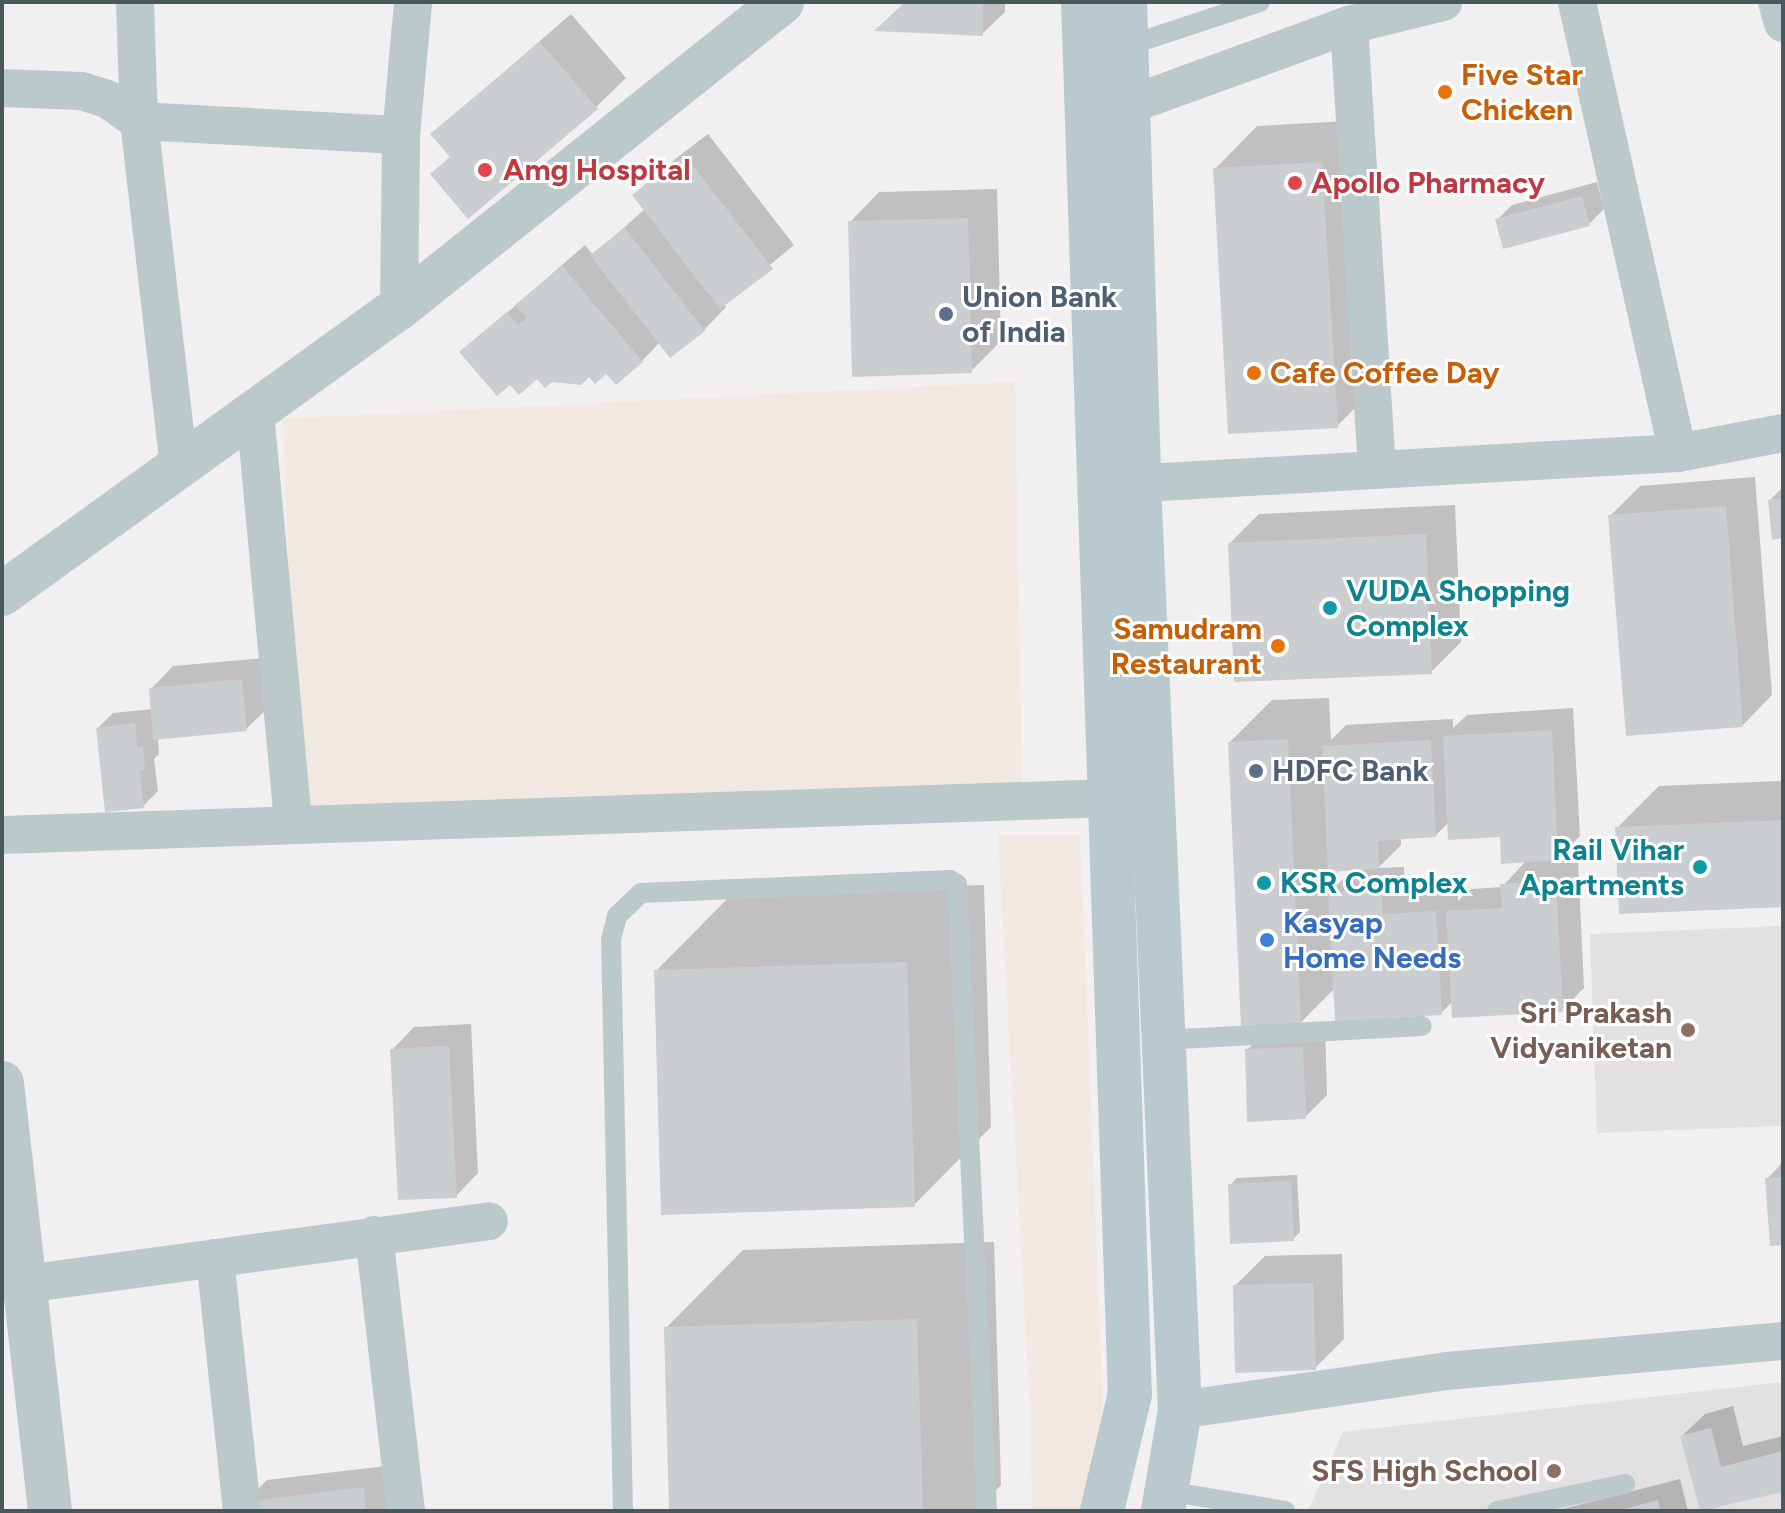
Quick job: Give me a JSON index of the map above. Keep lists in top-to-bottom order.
{
  "places": [
    "Five Star Chicken",
    "Amg Hospital",
    "Apollo Pharmacy",
    "Union Bank of India",
    "Cafe Coffee Day",
    "VUDA Shopping Complex",
    "Samudram Restaurant",
    "HDFC Bank",
    "Rail Vihar Apartments",
    "KSR Complex",
    "Kasyap Home Needs",
    "Sri Prakash Vidyaniketan",
    "SFS High School"
  ]
}
